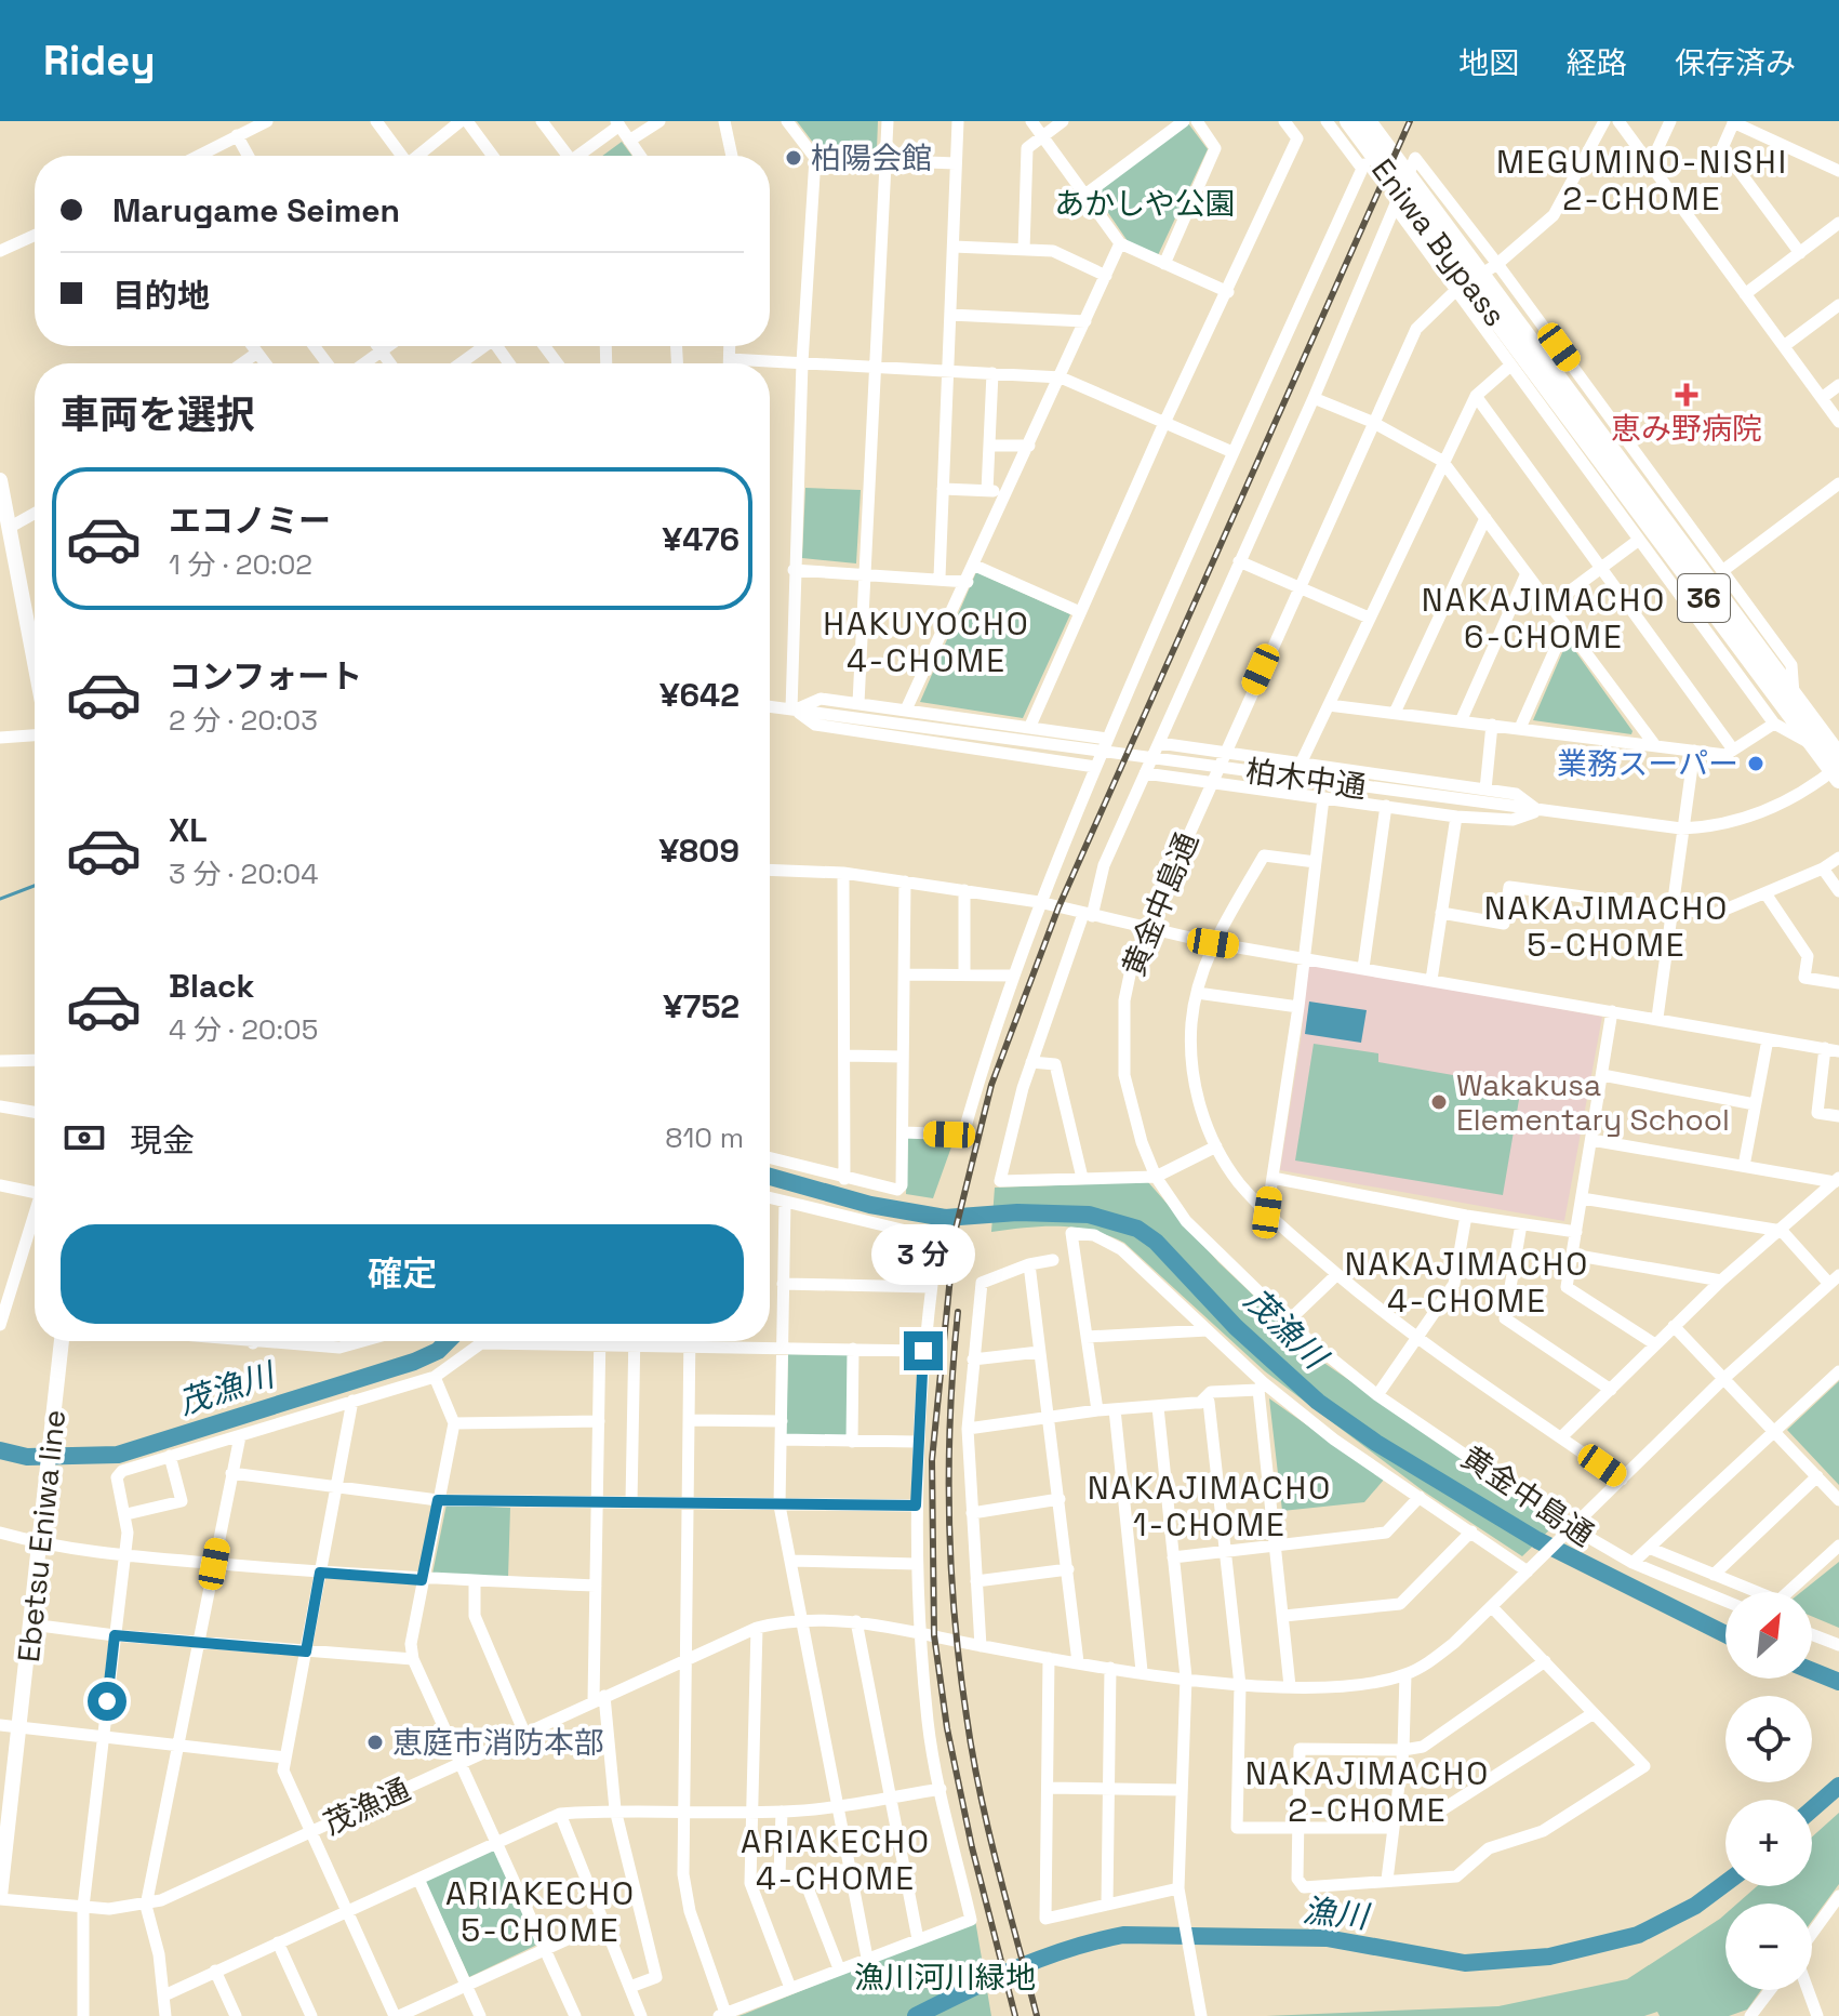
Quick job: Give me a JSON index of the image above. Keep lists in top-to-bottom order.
{
  "streets": {
    "highway": ["Eniwa Bypass", "36"],
    "main road": ["Ebetsu Eniwa line"],
    "street": ["柏木中通", "黄金中島通", "茂漁通"]
  },
  "crossings": [
    ["Eniwa Bypass", "柏木中通"],
    ["Ebetsu Eniwa line", "茂漁通"]
  ],
  "districts": [
    "MEGUMINO-NISHI 2-CHOME",
    "NAKAJIMACHO 6-CHOME",
    "HAKUYOCHO 4-CHOME",
    "NAKAJIMACHO 5-CHOME",
    "NAKAJIMACHO 4-CHOME",
    "NAKAJIMACHO 1-CHOME",
    "NAKAJIMACHO 2-CHOME",
    "ARIAKECHO 4-CHOME",
    "ARIAKECHO 5-CHOME"
  ],
  "water": ["茂漁川", "漁川"],
  "parks": ["あかしや公園", "漁川河川緑地"],
  "places": {
    "other": [
      "柏陽会館",
      "業務スーパー",
      "Wakakusa Elementary School",
      "恵庭市消防本部"
    ],
    "health": ["恵み野病院"]
  },
  "north": "top right",
  "page": {
    "header": "Ridey",
    "nav": ["地図", "経路", "保存済み"],
    "banner": ["Marugame Seimen", "目的地"],
    "heading": "車両を選択",
    "list": [
      {
        "name": "エコノミー",
        "note": "1 分 · 20:02",
        "value": "¥476"
      },
      {
        "name": "コンフォート",
        "note": "2 分 · 20:03",
        "value": "¥642"
      },
      {
        "name": "XL",
        "note": "3 分 · 20:04",
        "value": "¥809"
      },
      {
        "name": "Black",
        "note": "4 分 · 20:05",
        "value": "¥752"
      }
    ],
    "pay": ["現金", "810 m"],
    "buttons": "確定",
    "bubble": "3 分",
    "map_buttons": ["+", "−"]
  }
}
